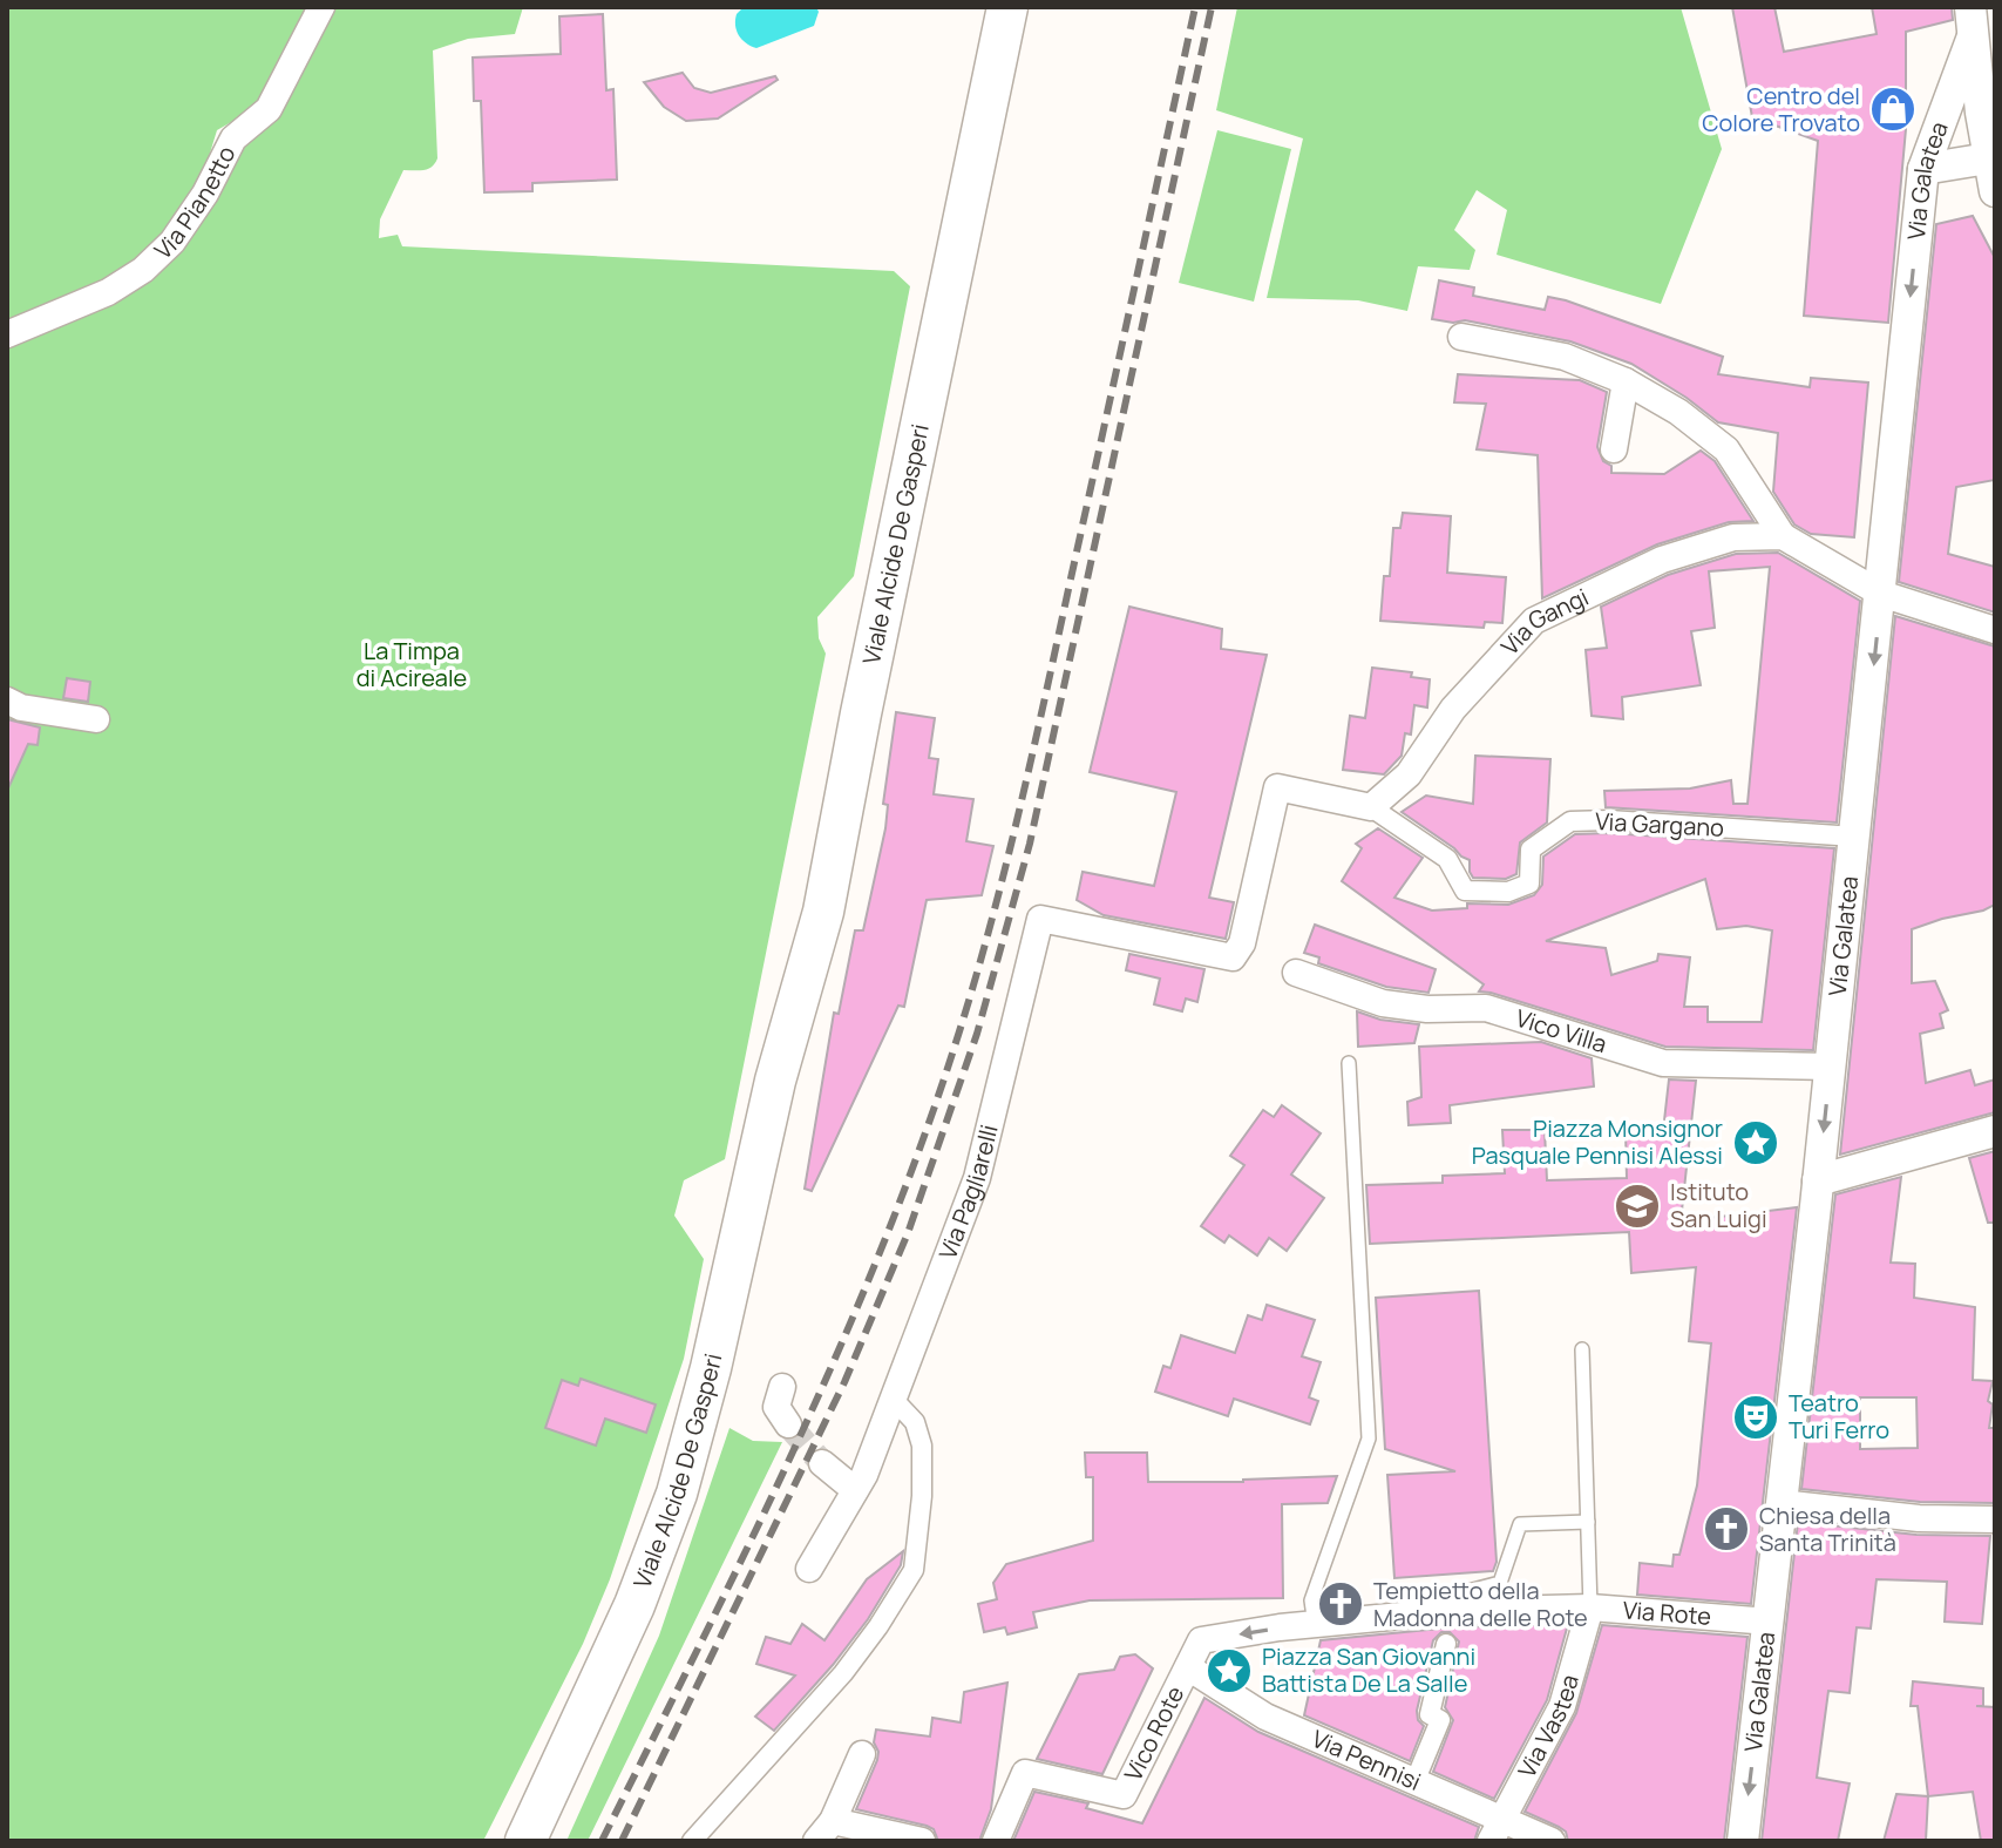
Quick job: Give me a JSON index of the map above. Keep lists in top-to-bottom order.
{
  "streets": {
    "main road": ["Viale Alcide De Gasperi"],
    "street": [
      "Via Galatea",
      "Via Pianetto",
      "Via Gangi",
      "Via Gargano",
      "Vico Villa",
      "Via Pagliarelli",
      "Via Rote",
      "Via Vastea",
      "Vico Rote",
      "Via Pennisi"
    ]
  },
  "crossings": [
    ["Via Galatea", "Via Gargano"],
    ["Via Galatea", "Vico Villa"],
    ["Via Galatea", "Via Rote"],
    ["Via Gangi", "Via Gargano"],
    ["Via Gangi", "Via Pagliarelli"],
    ["Via Gargano", "Via Pagliarelli"],
    ["Via Rote", "Via Vastea"],
    ["Via Rote", "Vico Rote"],
    ["Via Rote", "Via Pennisi"],
    ["Via Vastea", "Via Pennisi"],
    ["Vico Rote", "Via Pennisi"]
  ],
  "one_way": ["Via Galatea"],
  "parks": ["La Timpa di Acireale"],
  "places": {
    "shop": ["Centro del Colore Trovato"],
    "place": ["Piazza Monsignor Pasquale Pennisi Alessi", "Piazza San Giovanni Battista De La Salle"],
    "school or university": ["Istituto San Luigi"],
    "theatre": ["Teatro Turi Ferro"],
    "church": ["Chiesa della Santa Trinità", "Tempietto della Madonna delle Rote"]
  }
}
